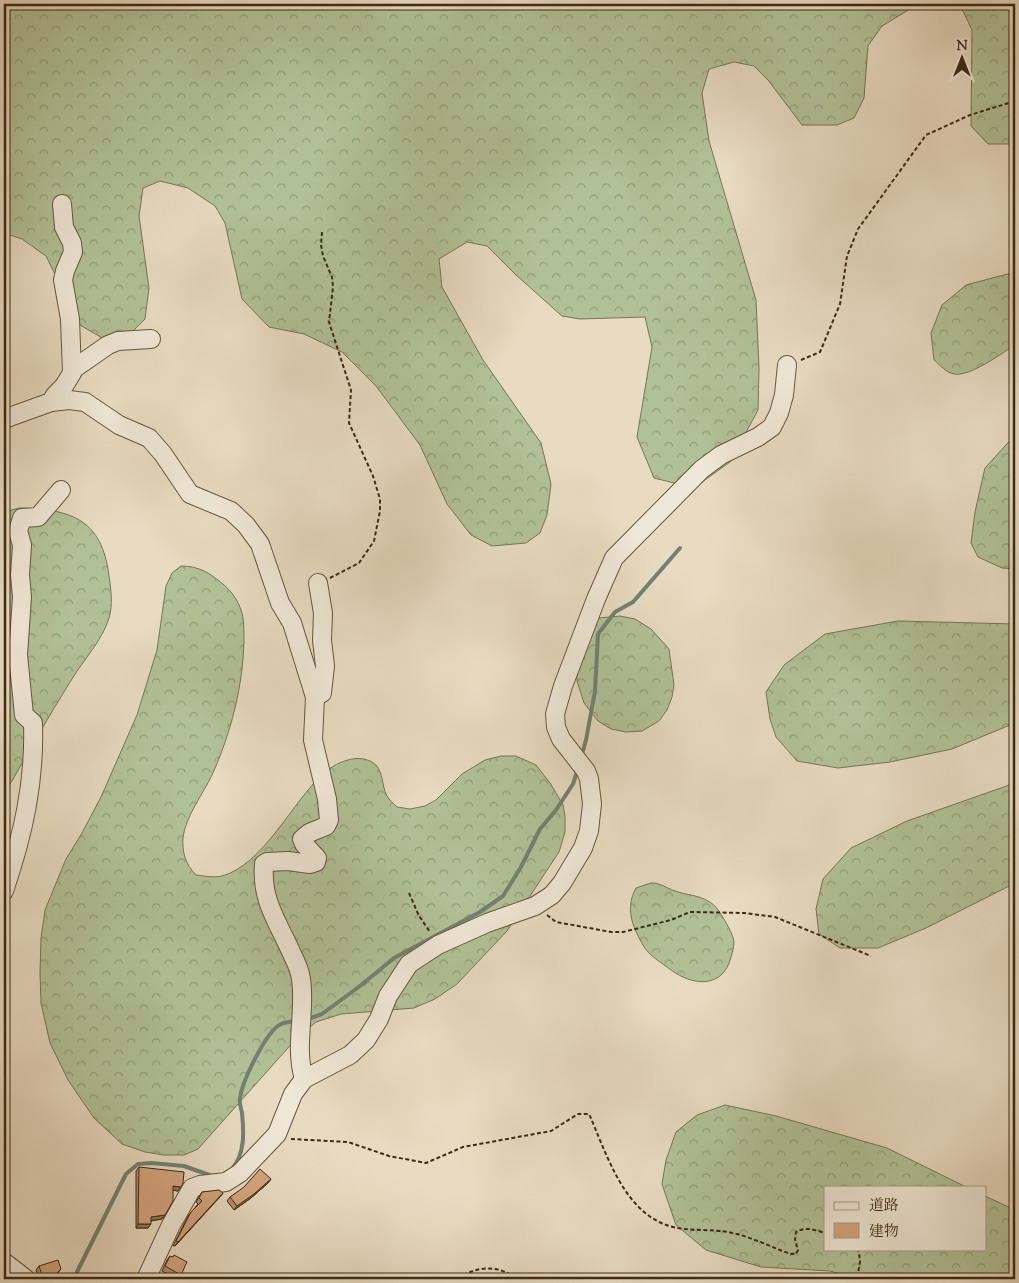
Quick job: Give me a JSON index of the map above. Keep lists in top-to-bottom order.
{
  "legend": ["道路", "建物"],
  "north": "top"
}
